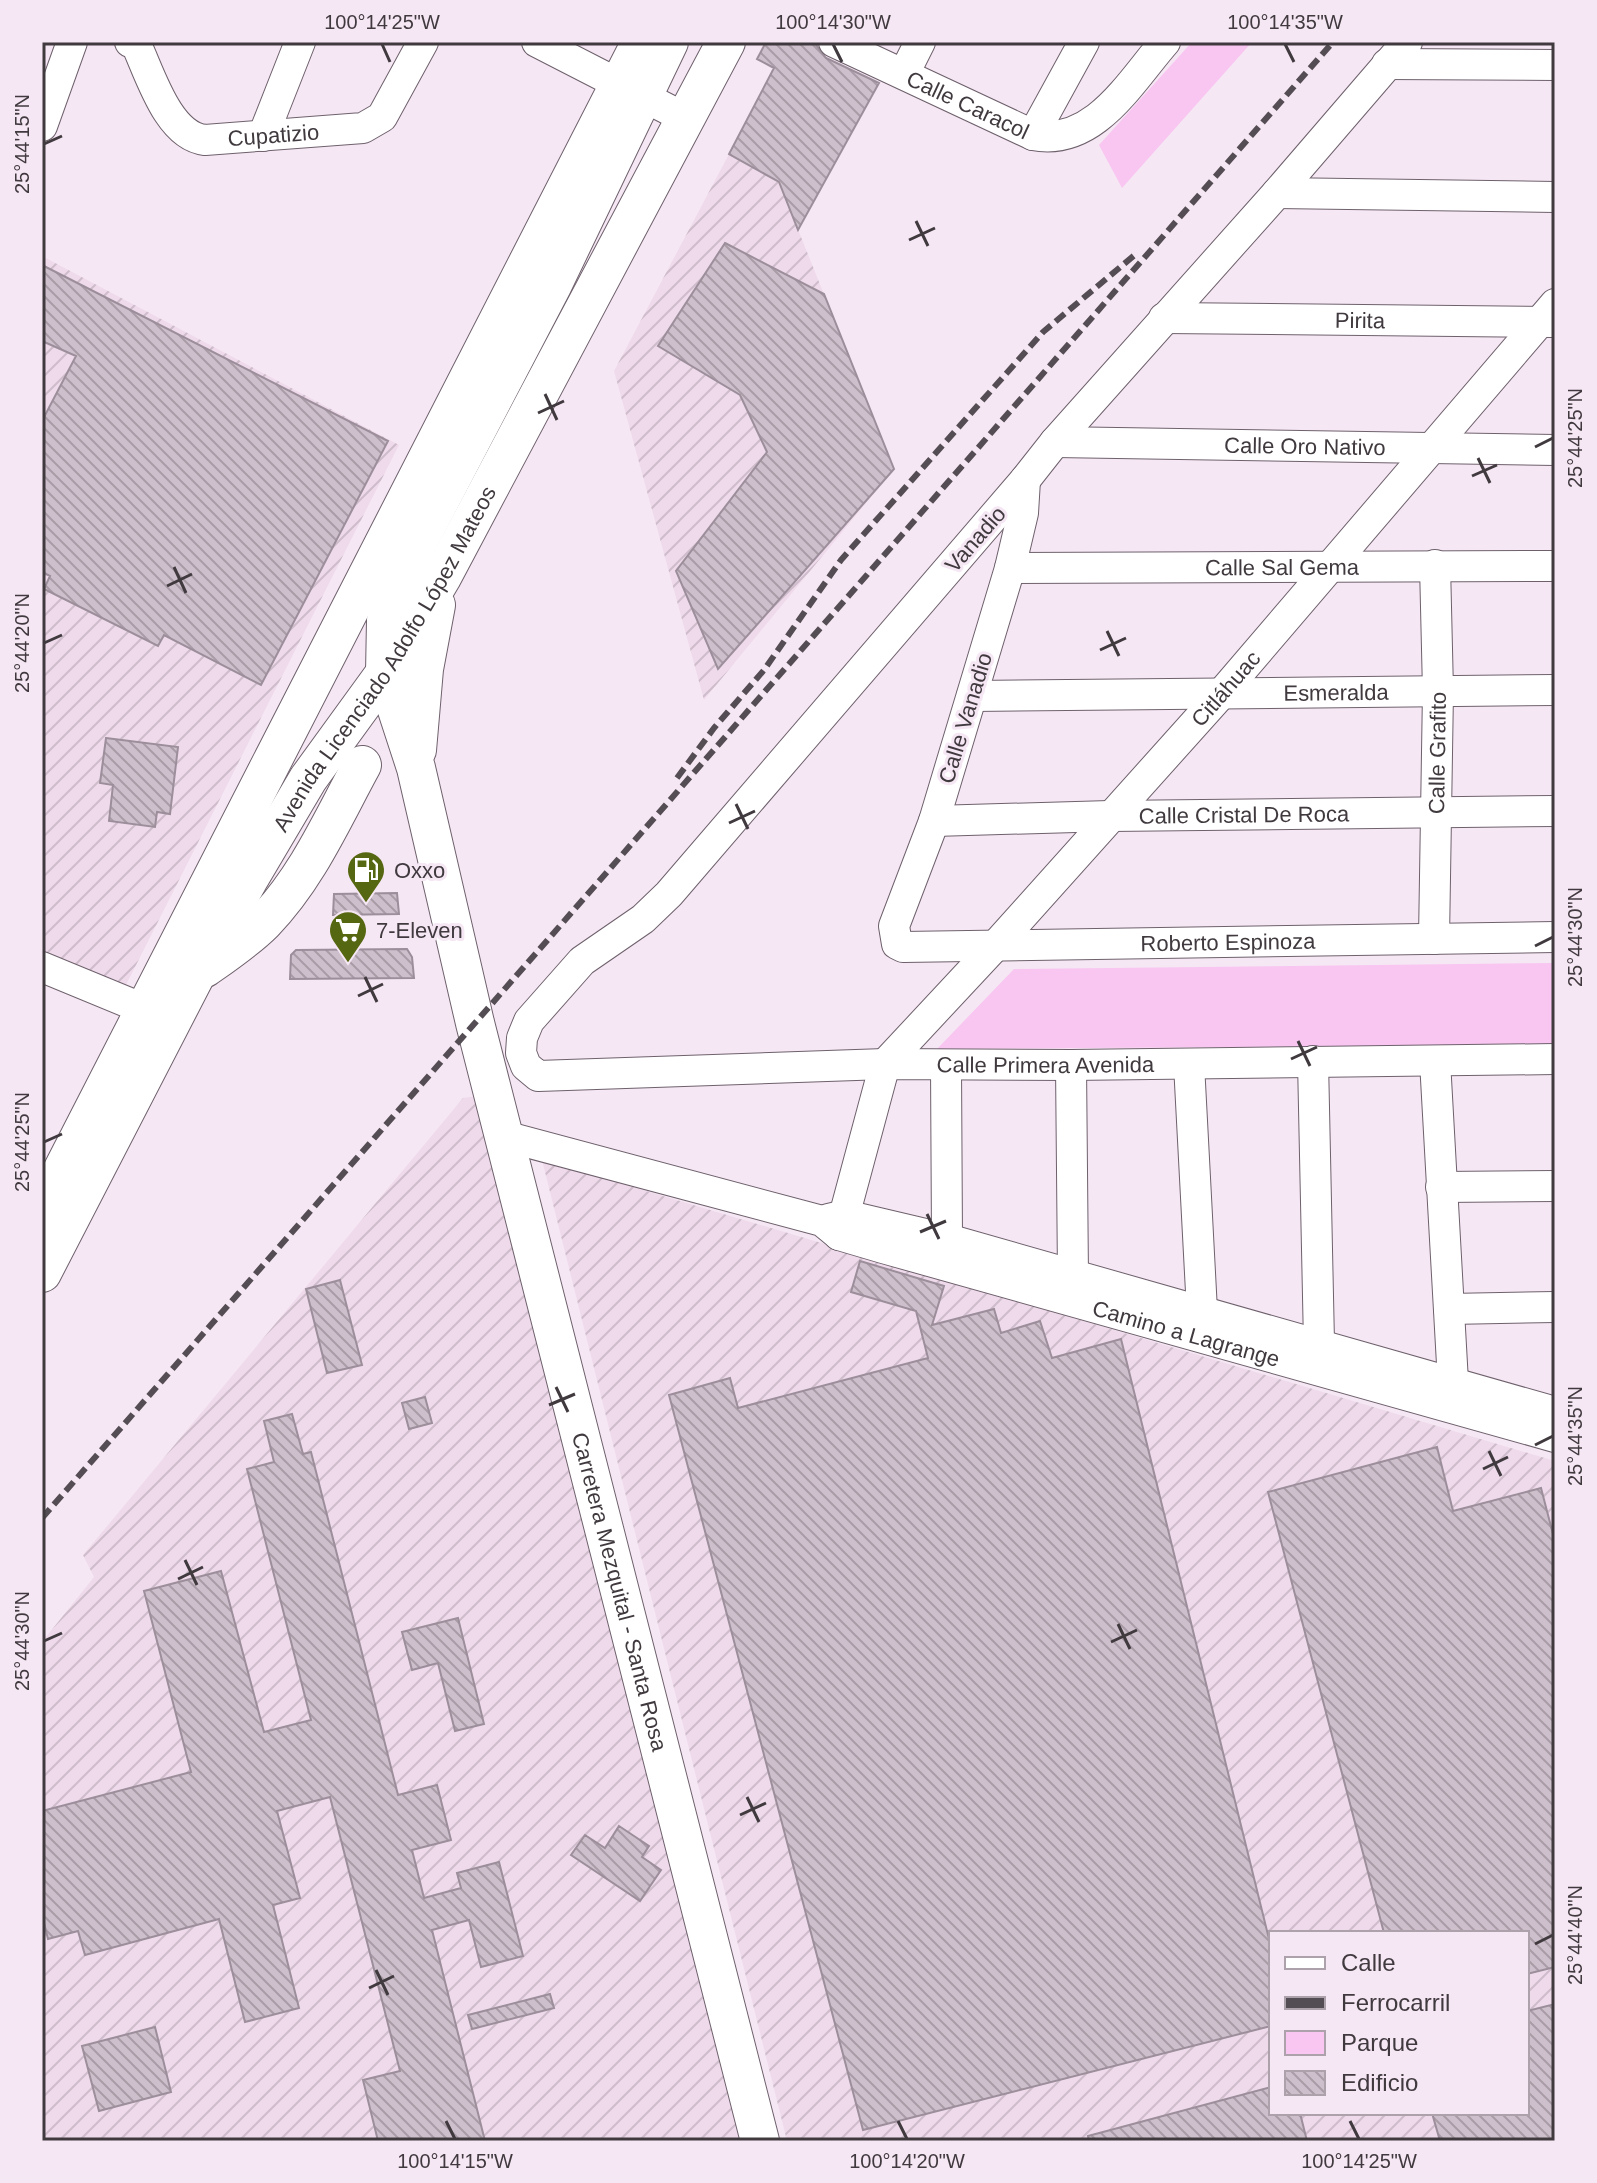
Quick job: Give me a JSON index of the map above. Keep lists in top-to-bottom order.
{
  "streets": {
    "main road": ["Avenida Licenciado Adolfo López Mateos", "Carretera Mezquital - Santa Rosa"],
    "street": [
      "Calle Caracol",
      "Cupatizio",
      "Pirita",
      "Calle Oro Nativo",
      "Vanadio",
      "Calle Sal Gema",
      "Citláhuac",
      "Esmeralda",
      "Calle Vanadio",
      "Calle Grafito",
      "Calle Cristal De Roca",
      "Roberto Espinoza",
      "Calle Primera Avenida",
      "Camino a Lagrange"
    ]
  },
  "crossings": [
    ["Pirita", "Vanadio"],
    ["Pirita", "Citláhuac"],
    ["Calle Oro Nativo", "Vanadio"],
    ["Calle Oro Nativo", "Citláhuac"],
    ["Vanadio", "Calle Vanadio"],
    ["Vanadio", "Calle Primera Avenida"],
    ["Calle Sal Gema", "Citláhuac"],
    ["Calle Sal Gema", "Calle Vanadio"],
    ["Calle Sal Gema", "Calle Grafito"],
    ["Citláhuac", "Esmeralda"],
    ["Citláhuac", "Calle Cristal De Roca"],
    ["Citláhuac", "Roberto Espinoza"],
    ["Citláhuac", "Calle Primera Avenida"],
    ["Esmeralda", "Calle Vanadio"],
    ["Esmeralda", "Calle Grafito"],
    ["Calle Vanadio", "Calle Cristal De Roca"],
    ["Calle Vanadio", "Roberto Espinoza"],
    ["Calle Grafito", "Calle Cristal De Roca"],
    ["Calle Grafito", "Roberto Espinoza"],
    ["Camino a Lagrange", "Carretera Mezquital - Santa Rosa"]
  ],
  "places": {
    "fuel station": ["Oxxo"],
    "supermarket": ["7-Eleven"]
  },
  "legend": [
    "Calle",
    "Ferrocarril",
    "Parque",
    "Edificio"
  ],
  "coordinates": [
    "100°14'25\"W",
    "100°14'30\"W",
    "100°14'35\"W",
    "25°44'15\"N",
    "25°44'25\"N",
    "25°44'20\"N",
    "25°44'30\"N",
    "25°44'35\"N",
    "25°44'40\"N",
    "100°14'15\"W",
    "100°14'20\"W"
  ]
}
